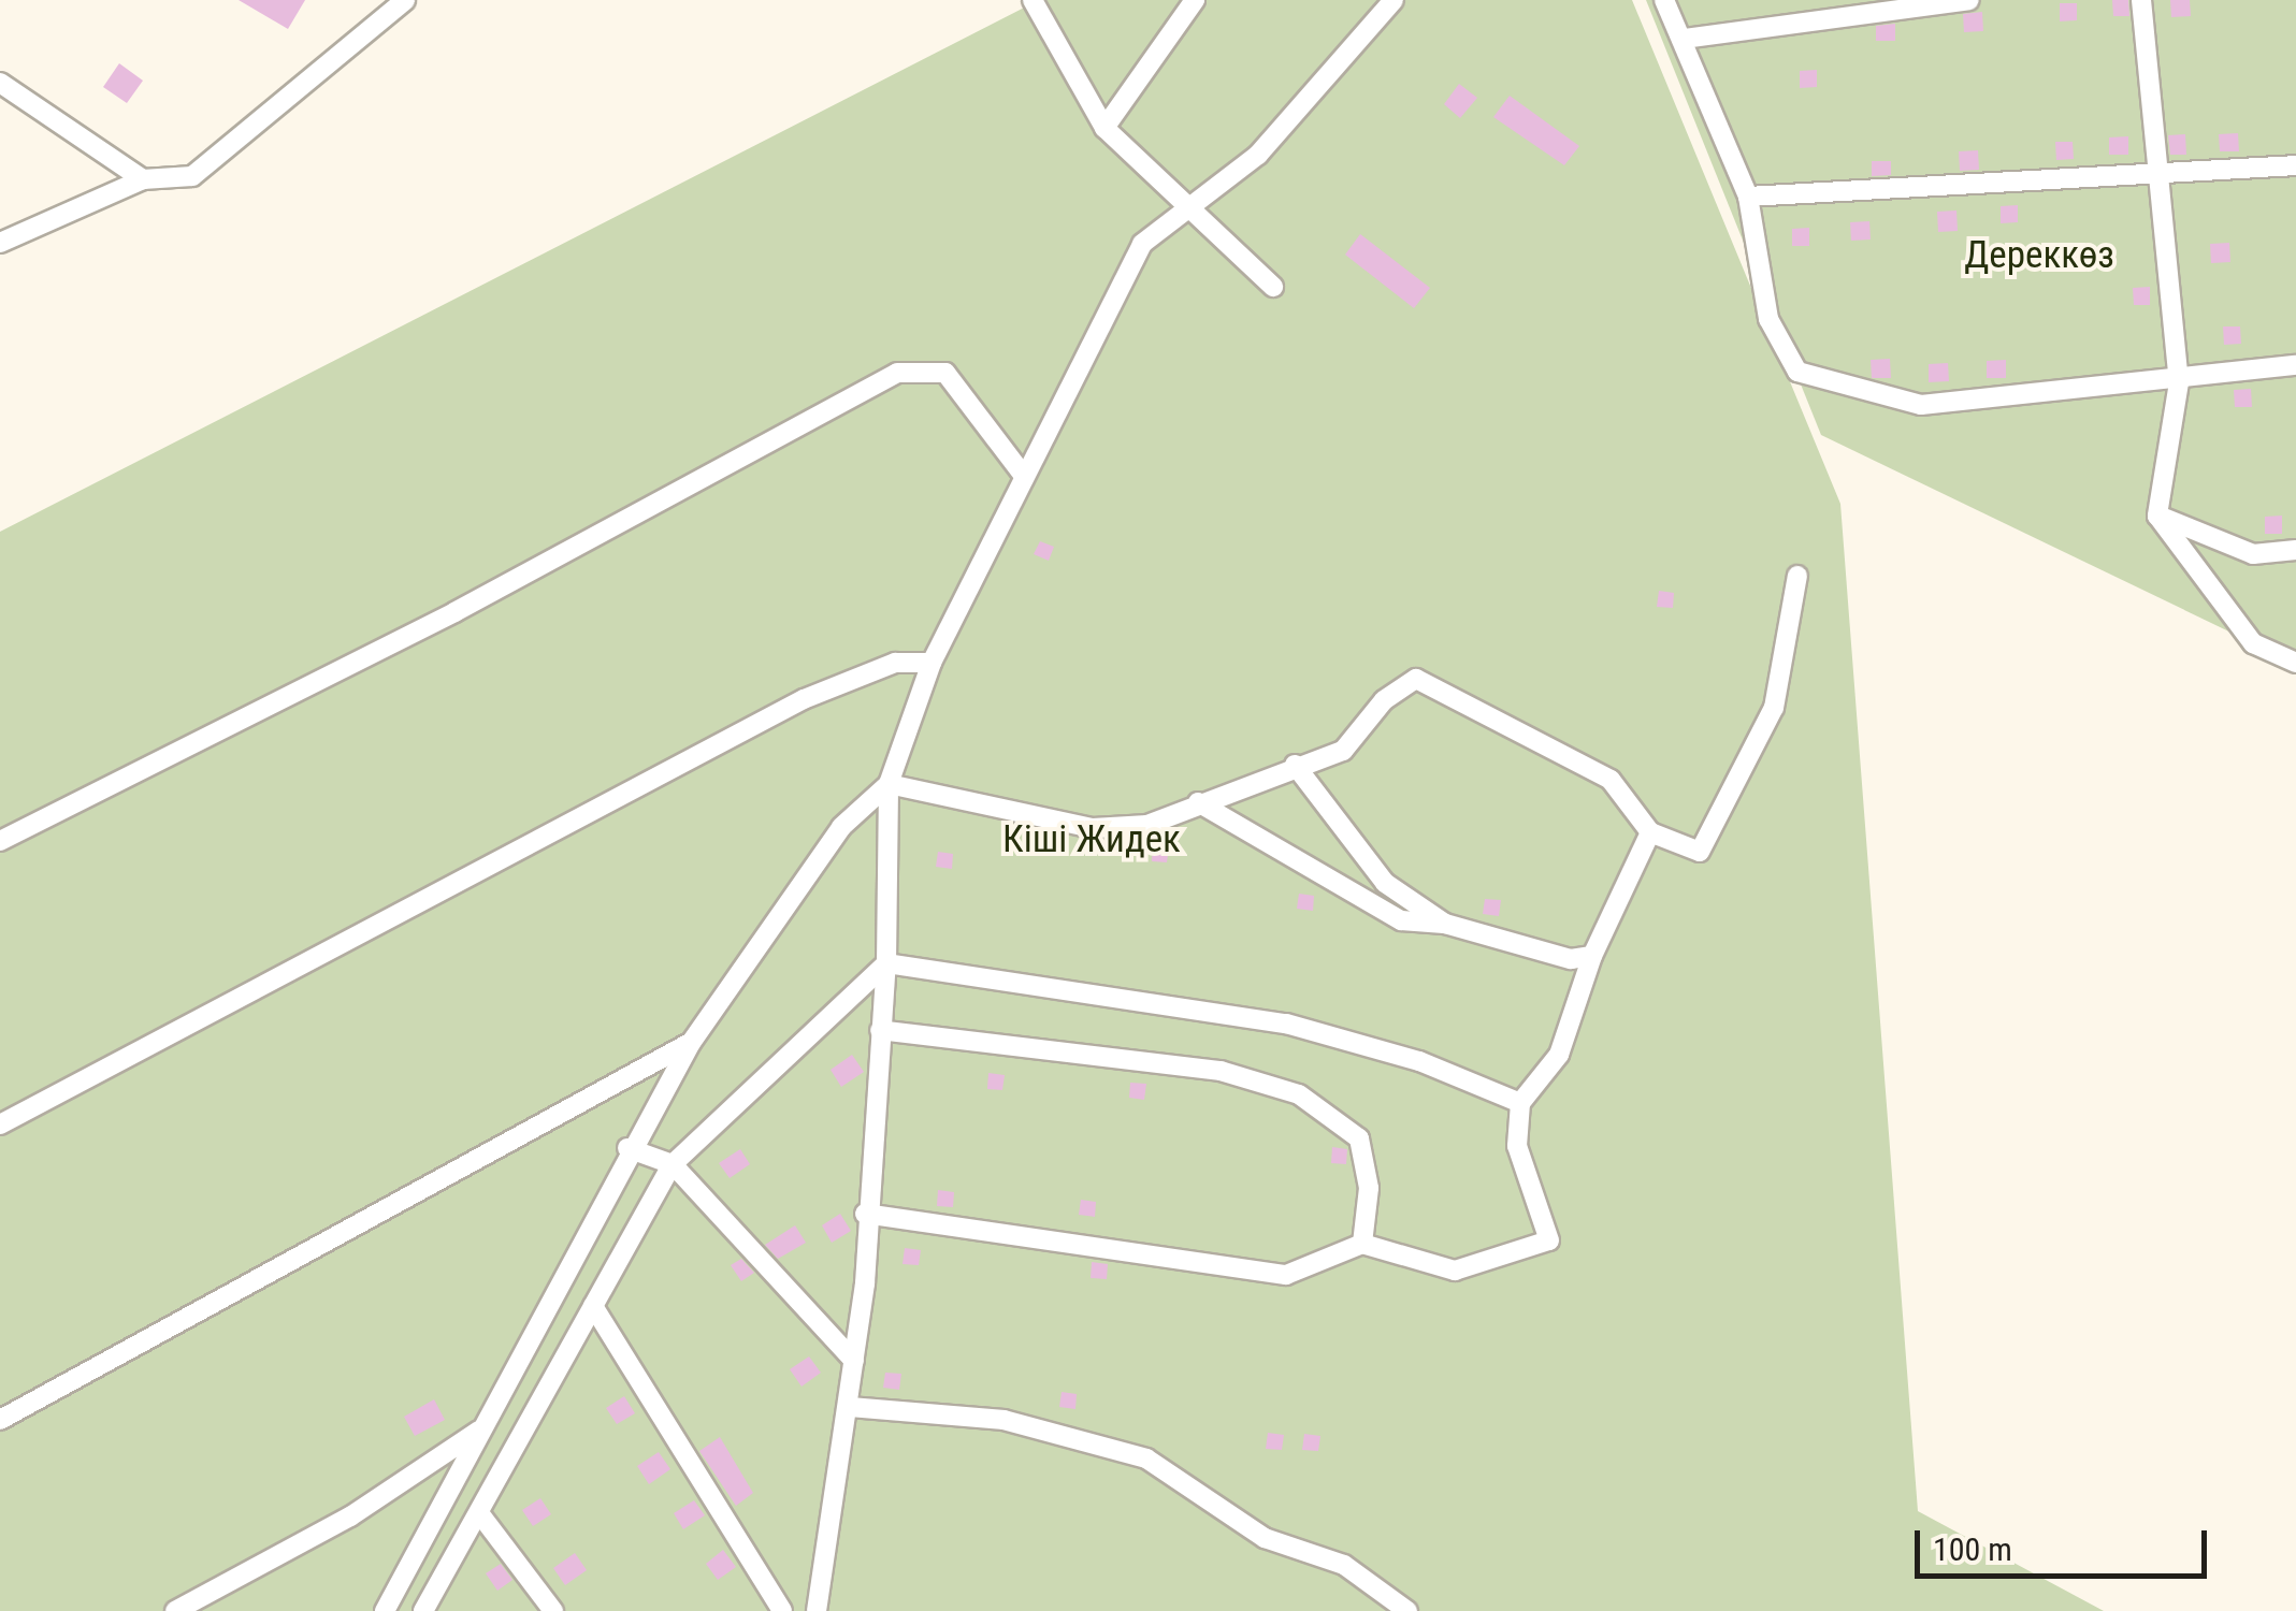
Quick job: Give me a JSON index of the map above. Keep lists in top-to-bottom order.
{
  "parks": ["Дереккөз", "Кіші Жидек"],
  "scale_bar": "100 m"
}
